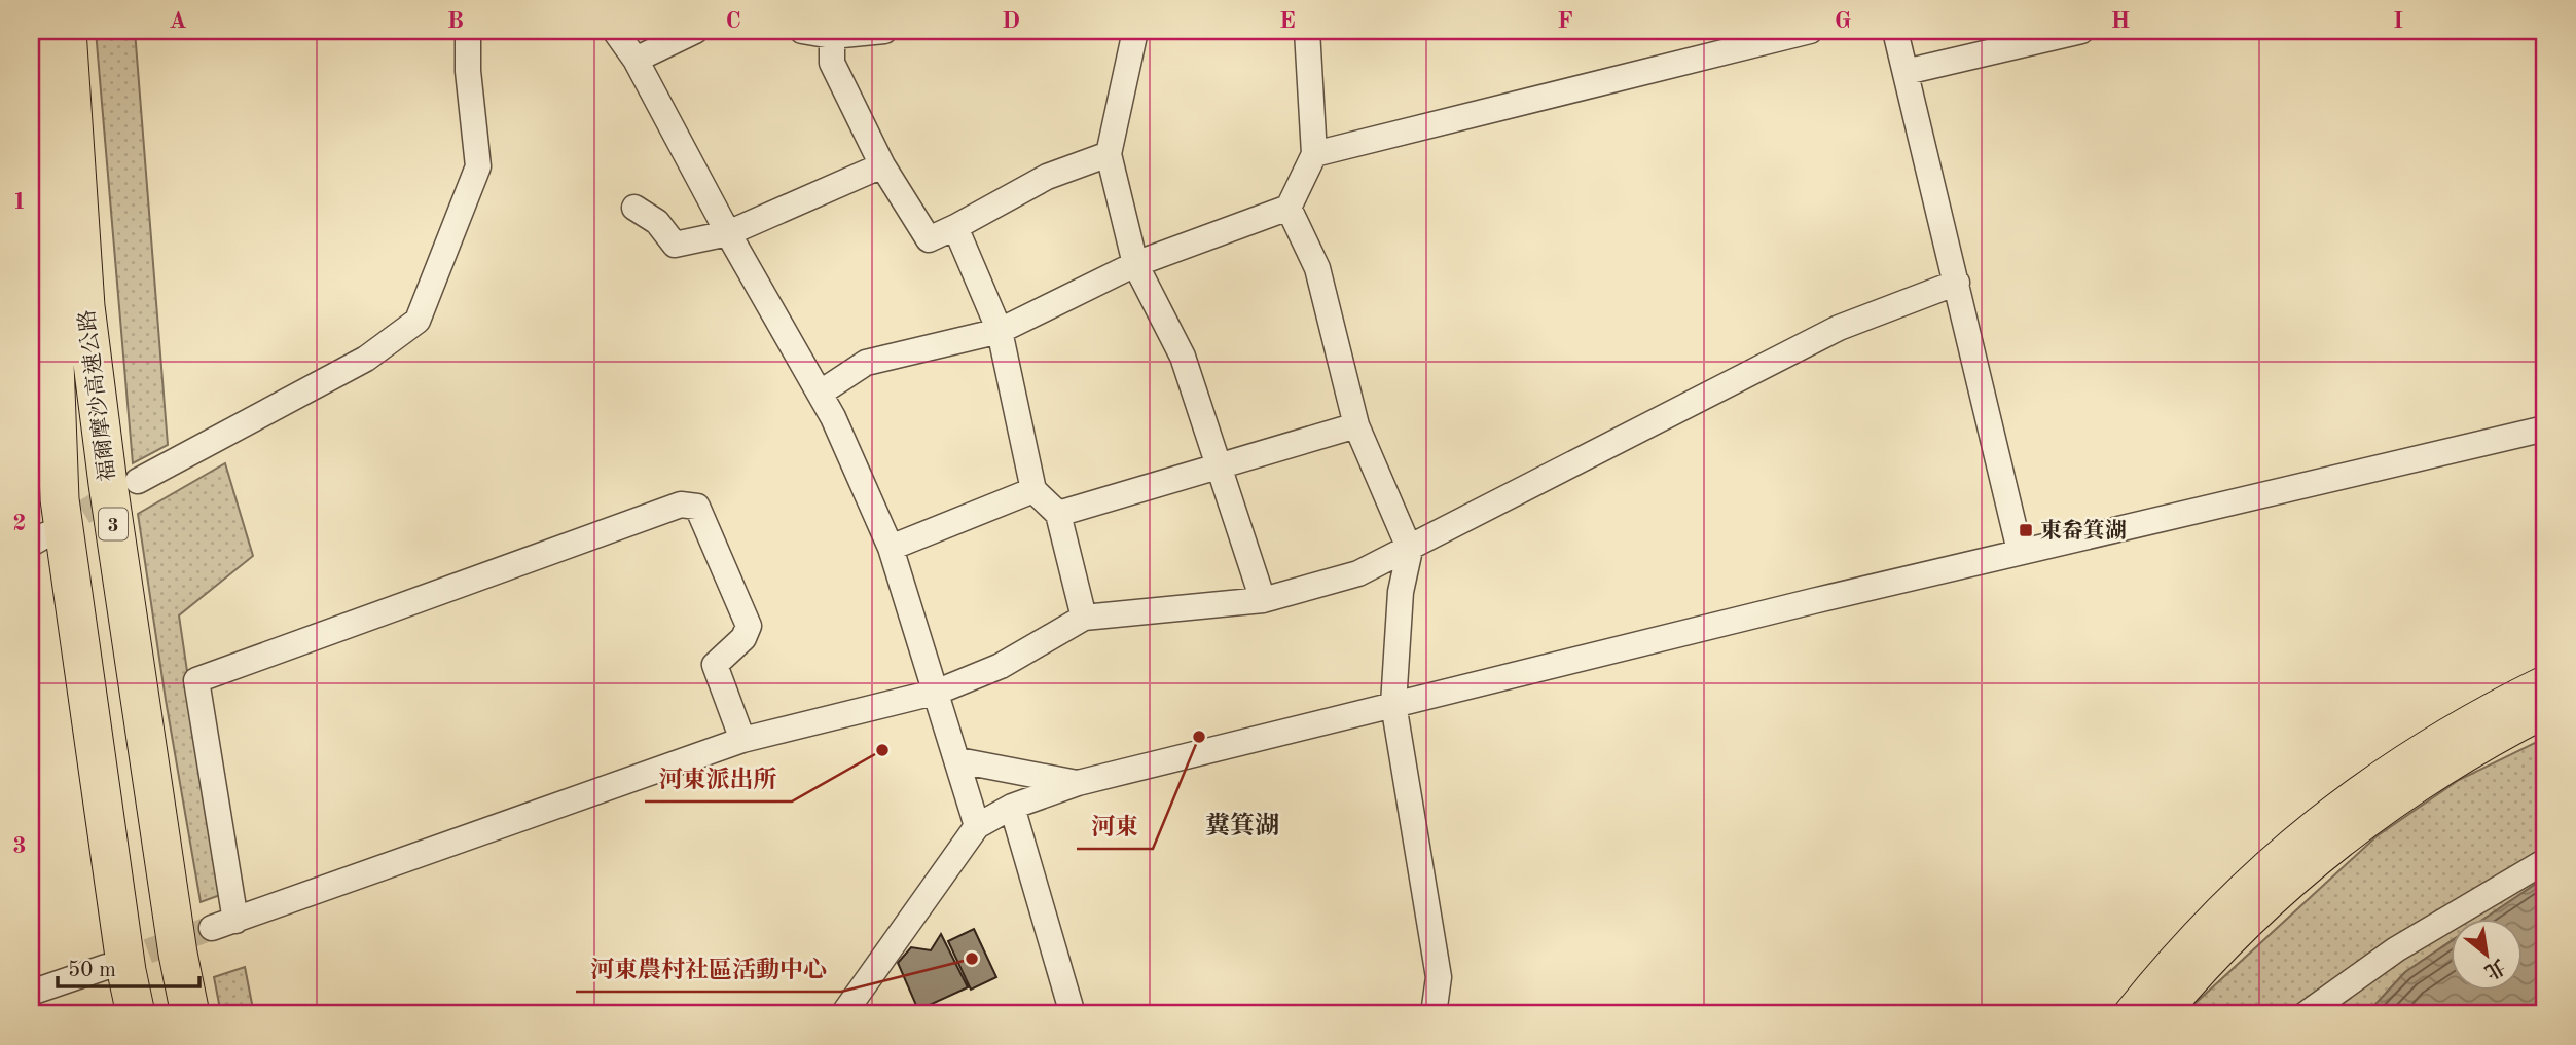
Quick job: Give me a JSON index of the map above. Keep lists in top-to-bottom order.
{
  "streets": {
    "highway": ["福爾摩沙高速公路", "3"]
  },
  "districts": ["糞箕湖"],
  "places": {
    "transit": ["東畚箕湖"],
    "other": ["河東", "河東派出所", "河東農村社區活動中心"]
  },
  "scale_bar": "50 m",
  "north": "bottom right",
  "grid": {
    "columns": [
      "A",
      "B",
      "C",
      "D",
      "E",
      "F",
      "G",
      "H",
      "I"
    ],
    "rows": ["1", "2", "3"]
  }
}
